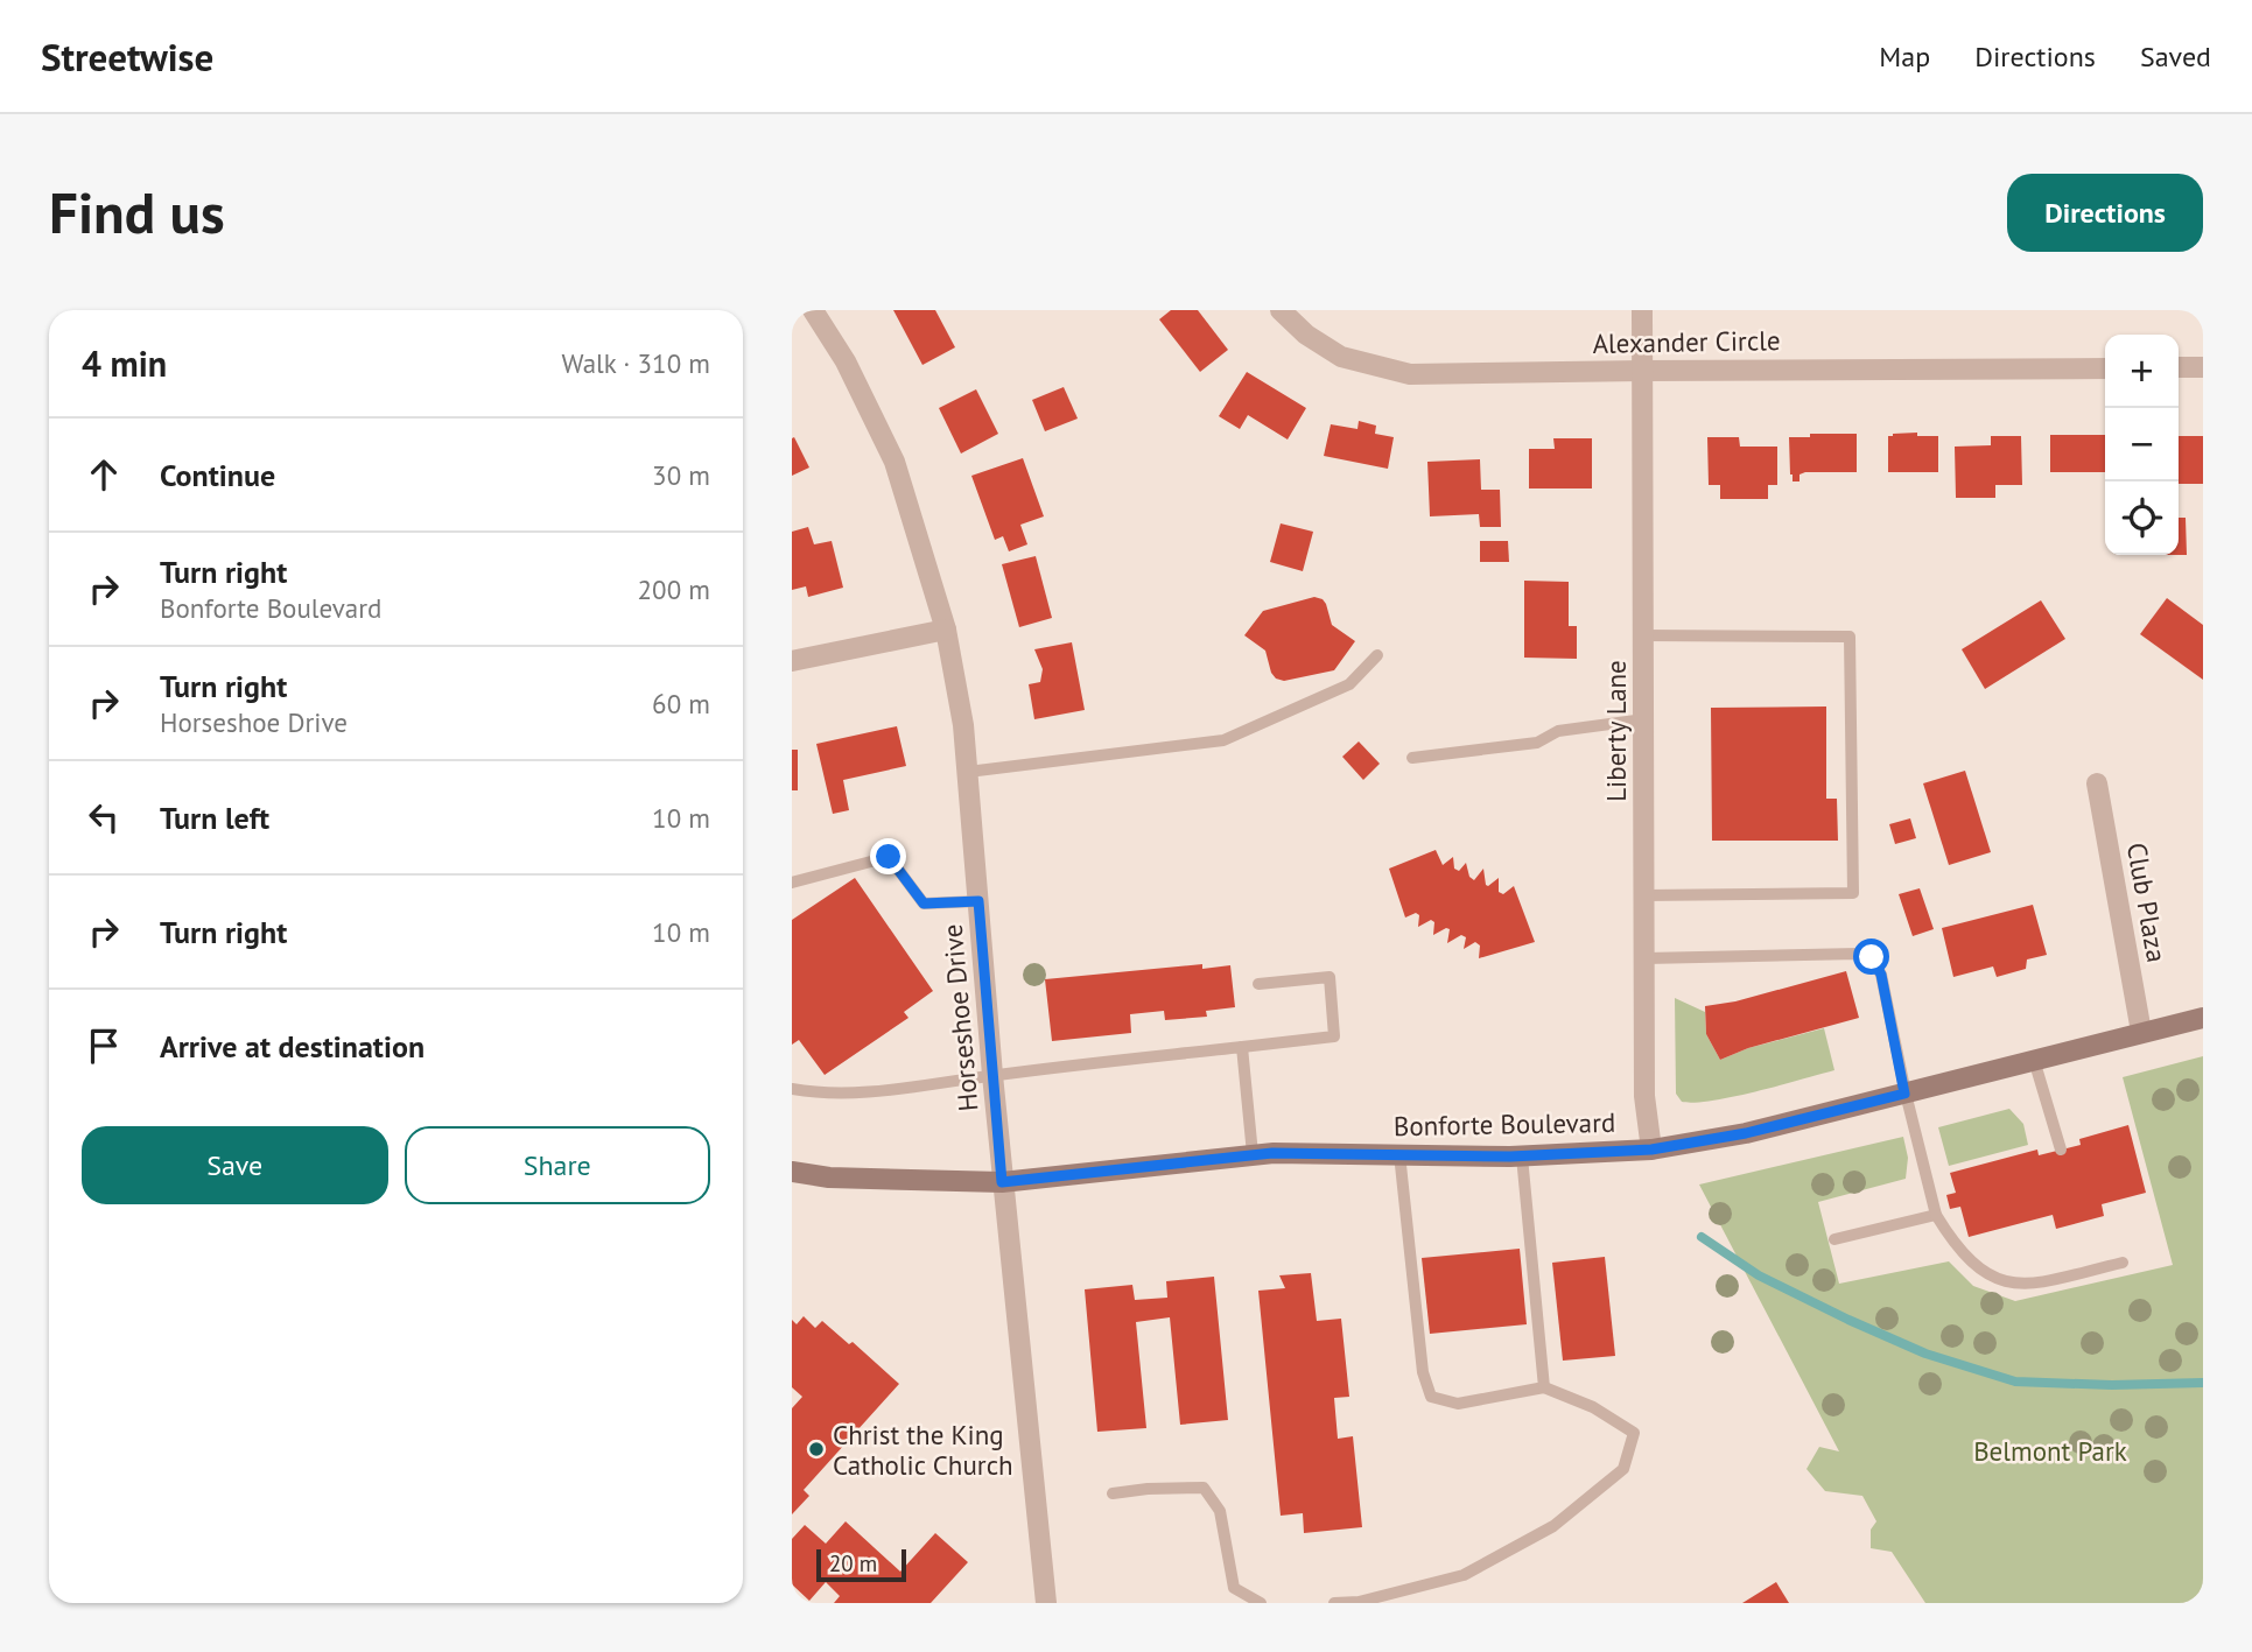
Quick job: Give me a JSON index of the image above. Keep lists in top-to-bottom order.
{
  "streets": {
    "main road": ["Bonforte Boulevard"],
    "street": [
      "Alexander Circle",
      "Liberty Lane",
      "Club Plaza",
      "Horseshoe Drive"
    ]
  },
  "crossings": [
    ["Alexander Circle", "Liberty Lane"],
    ["Liberty Lane", "Bonforte Boulevard"],
    ["Club Plaza", "Bonforte Boulevard"],
    ["Horseshoe Drive", "Bonforte Boulevard"]
  ],
  "parks": ["Belmont Park"],
  "places": ["Christ the King Catholic Church"],
  "scale_bar": "20 m",
  "page": {
    "header": "Streetwise",
    "nav": ["Map", "Directions", "Saved"],
    "buttons": [
      "Directions",
      ["Save", "Share"]
    ],
    "title": "Find us",
    "heading": ["4 min", "Walk · 310 m"],
    "map_buttons": ["+", "−"],
    "list": [
      ["Continue", "30 m"],
      ["Turn right", "Bonforte Boulevard", "200 m"],
      ["Turn right", "Horseshoe Drive", "60 m"],
      ["Turn left", "10 m"],
      ["Turn right", "10 m"],
      "Arrive at destination"
    ],
    "scale": "20 m"
  }
}
